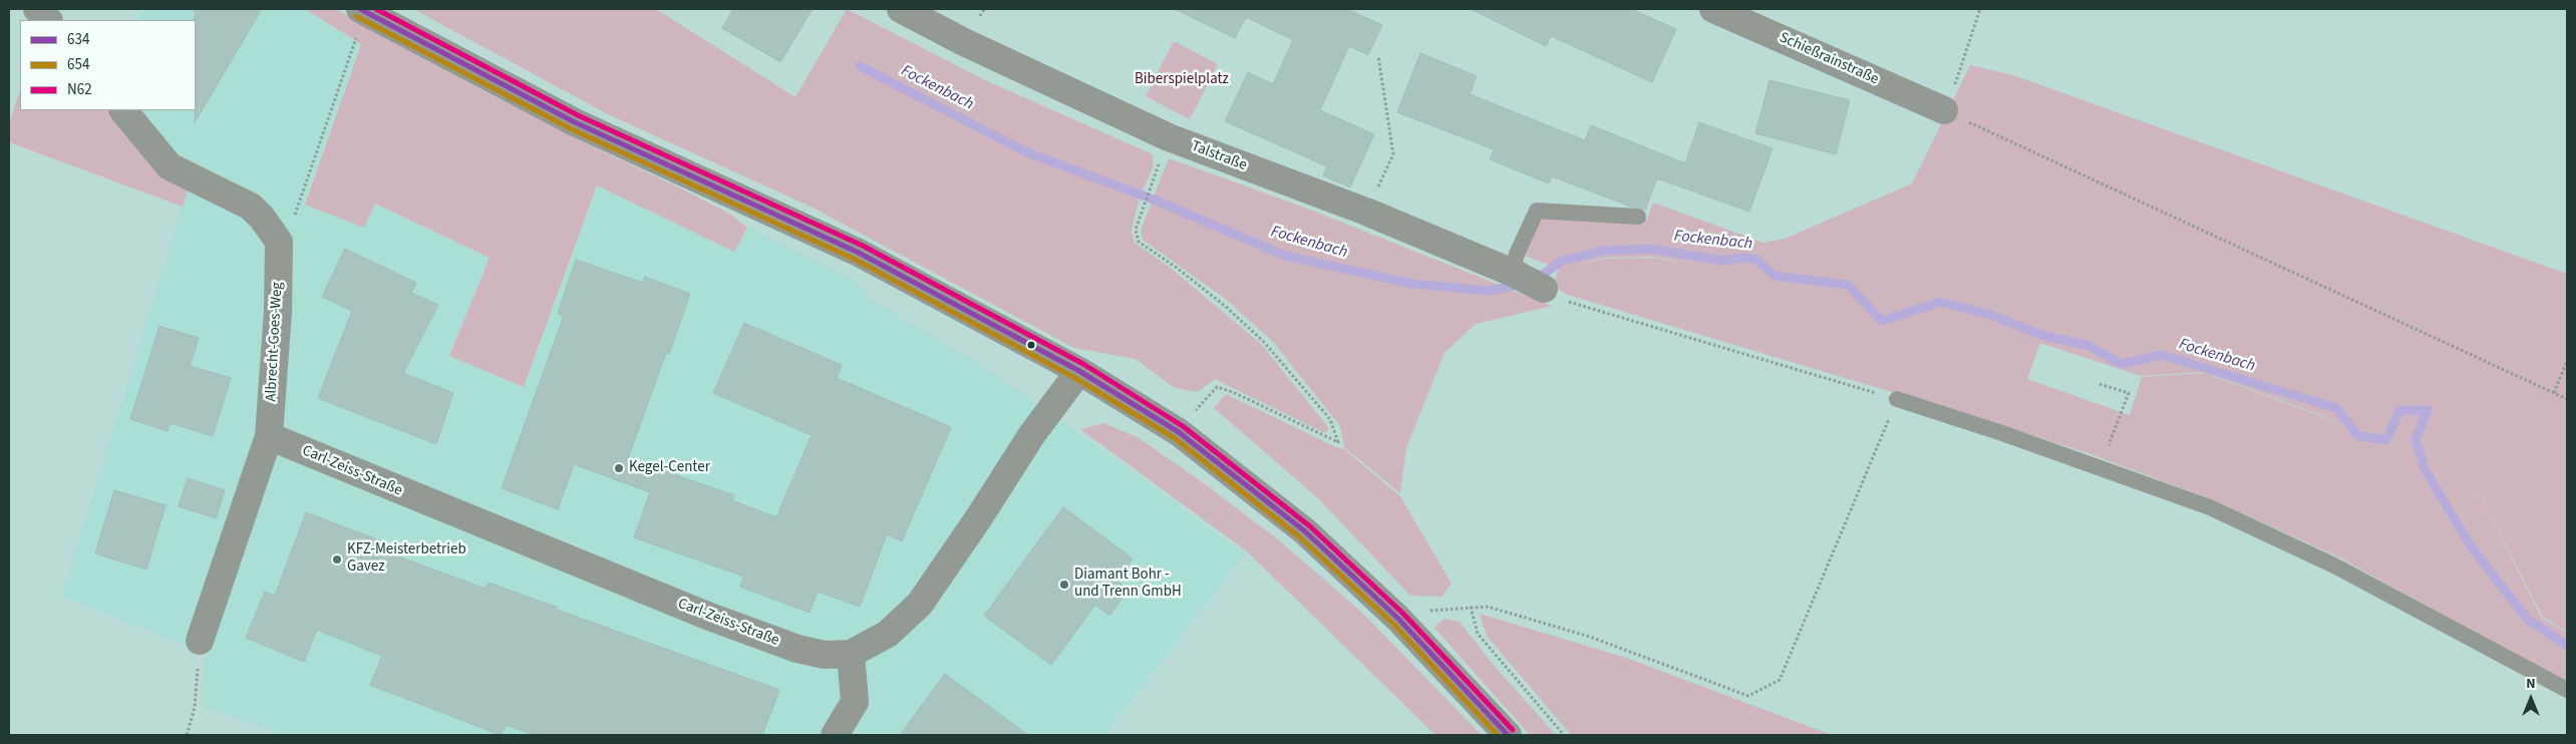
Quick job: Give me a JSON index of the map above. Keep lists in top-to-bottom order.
{
  "streets": {
    "street": [
      "Schießrainstraße",
      "Talstraße",
      "Albrecht-Goes-Weg",
      "Carl-Zeiss-Straße"
    ]
  },
  "crossings": [
    ["Albrecht-Goes-Weg", "Carl-Zeiss-Straße"]
  ],
  "water": ["Fockenbach"],
  "parks": ["Biberspielplatz"],
  "places": ["Kegel-Center", "KFZ-Meisterbetrieb Gavez", "Diamant Bohr - und Trenn GmbH"],
  "lines": ["transit line 634", "transit line N62", "transit line 654"],
  "legend": ["634", "654", "N62"],
  "north": "top"
}
